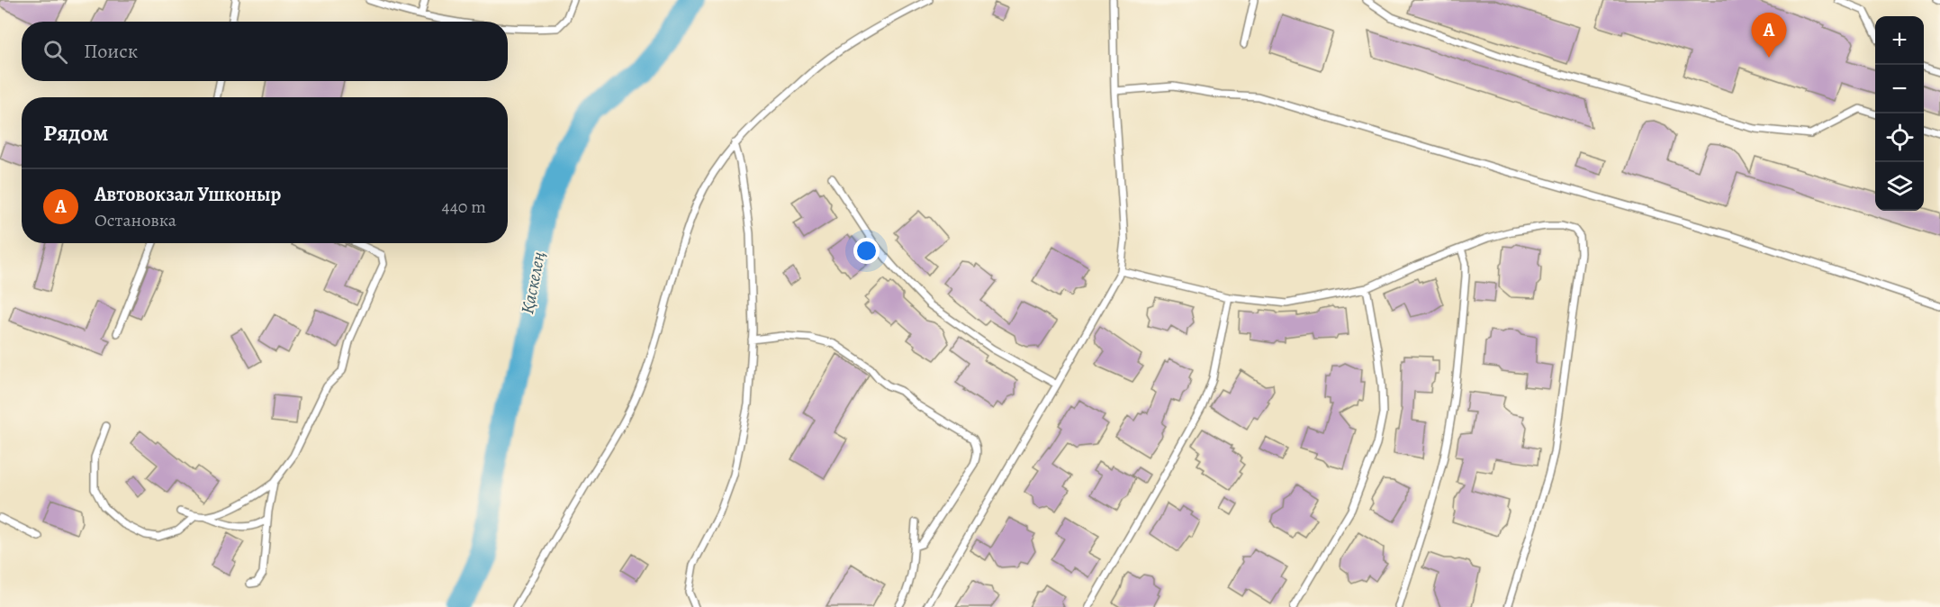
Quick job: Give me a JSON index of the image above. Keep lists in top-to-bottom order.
{
  "water": ["Қаскелең"],
  "page": {
    "pins": "A",
    "map_buttons": ["+", "−"],
    "search": "Поиск",
    "heading": "Рядом",
    "list": [
      {
        "mark": "A",
        "name": "Автовокзал Ушконыр",
        "note": "Остановка",
        "value": "440 m"
      }
    ]
  }
}
